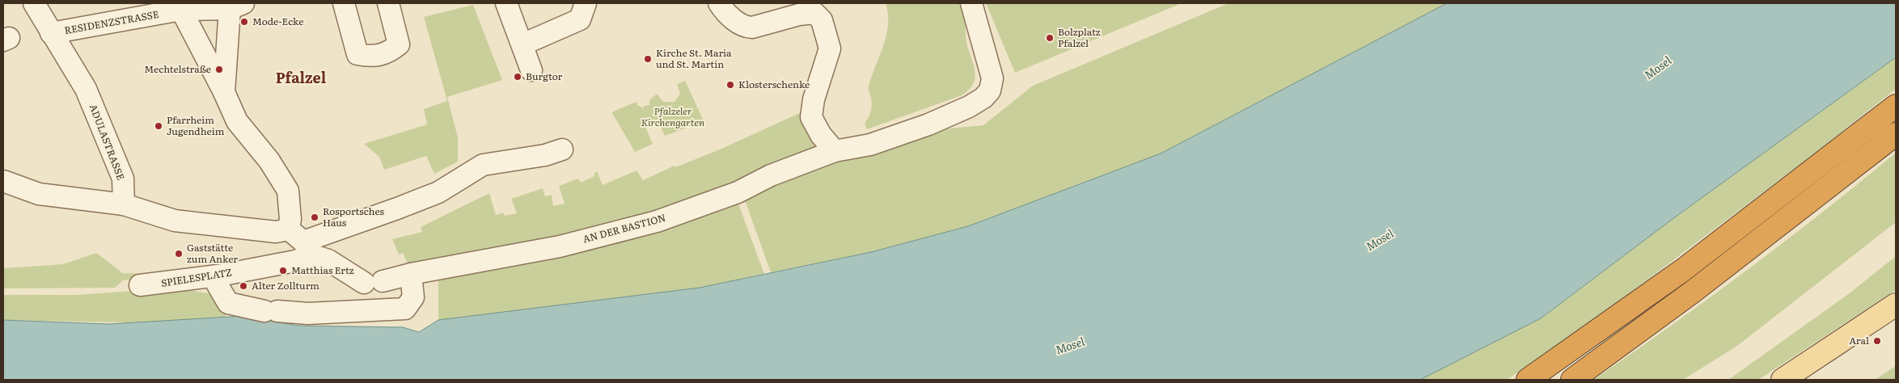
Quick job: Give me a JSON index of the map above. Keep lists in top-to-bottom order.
{
  "streets": {
    "street": [
      "RESIDENZSTRASSE",
      "ADULASTRASSE",
      "AN DER BASTION",
      "SPIELESPLATZ"
    ]
  },
  "crossings": [
    ["RESIDENZSTRASSE", "ADULASTRASSE"]
  ],
  "districts": ["Pfalzel"],
  "water": ["Mosel"],
  "parks": ["Pfalzeler Kirchengarten"],
  "places": [
    "Mode-Ecke",
    "Bolzplatz Pfalzel",
    "Kirche St. Maria und St. Martin",
    "Mechtelstraße",
    "Burgtor",
    "Klosterschenke",
    "Pfarrheim Jugendheim",
    "Rosportsches Haus",
    "Gaststätte zum Anker",
    "Matthias Ertz",
    "Alter Zollturm",
    "Aral"
  ]
}
